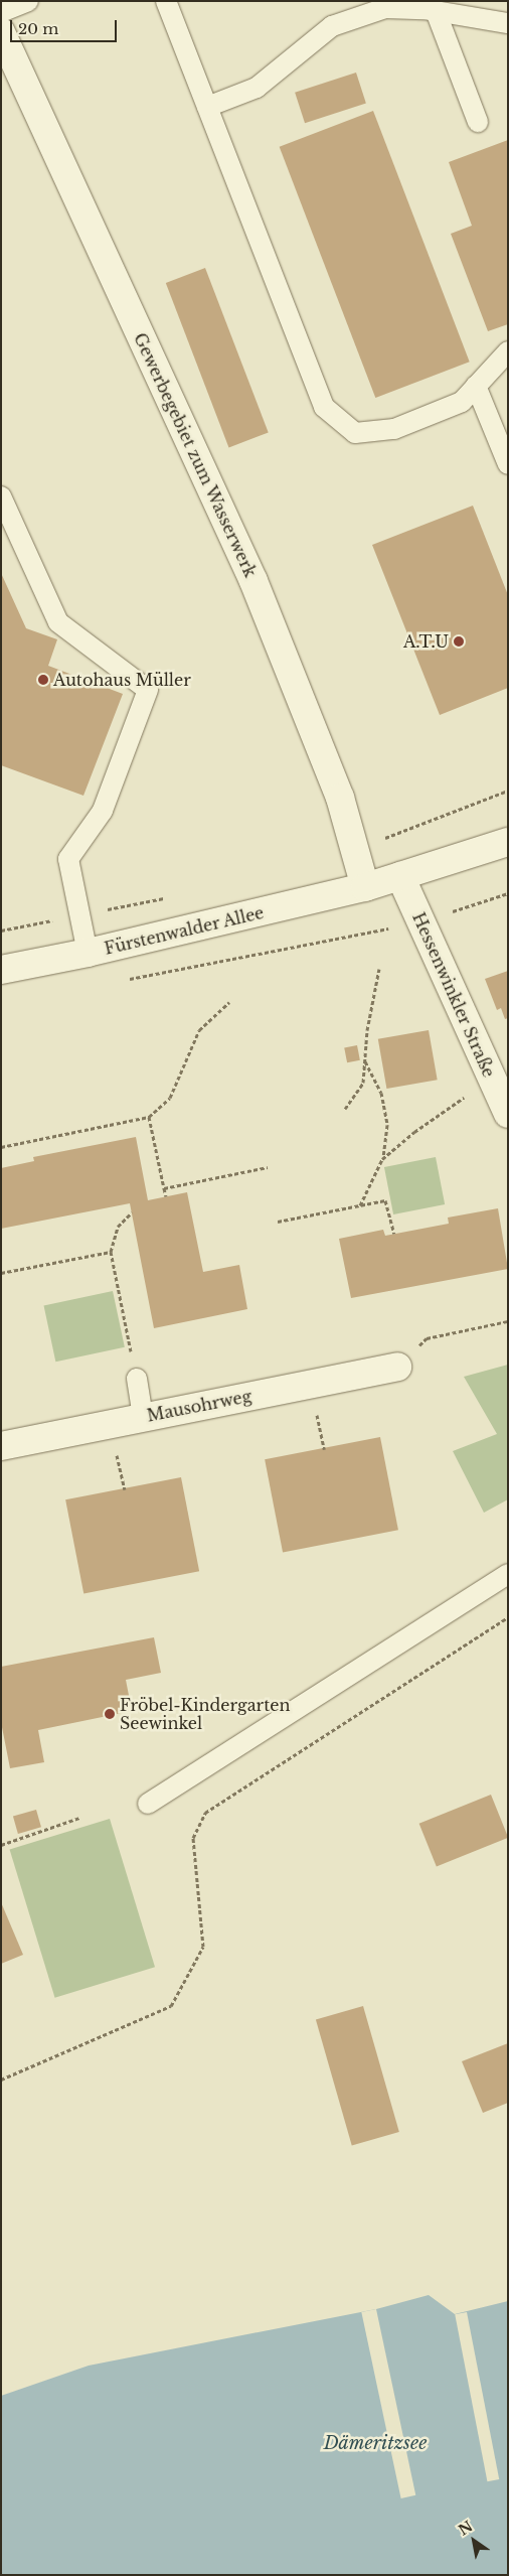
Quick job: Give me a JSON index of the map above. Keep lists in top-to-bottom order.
{
  "streets": {
    "street": [
      "Gewerbegebiet zum Wasserwerk",
      "Fürstenwalder Allee",
      "Hessenwinkler Straße",
      "Mausohrweg"
    ]
  },
  "crossings": [
    ["Gewerbegebiet zum Wasserwerk", "Fürstenwalder Allee"],
    ["Fürstenwalder Allee", "Hessenwinkler Straße"]
  ],
  "water": ["Dämeritzsee"],
  "places": ["A.T.U", "Autohaus Müller", "Fröbel-Kindergarten Seewinkel"],
  "scale_bar": "20 m",
  "north": "top left"
}
